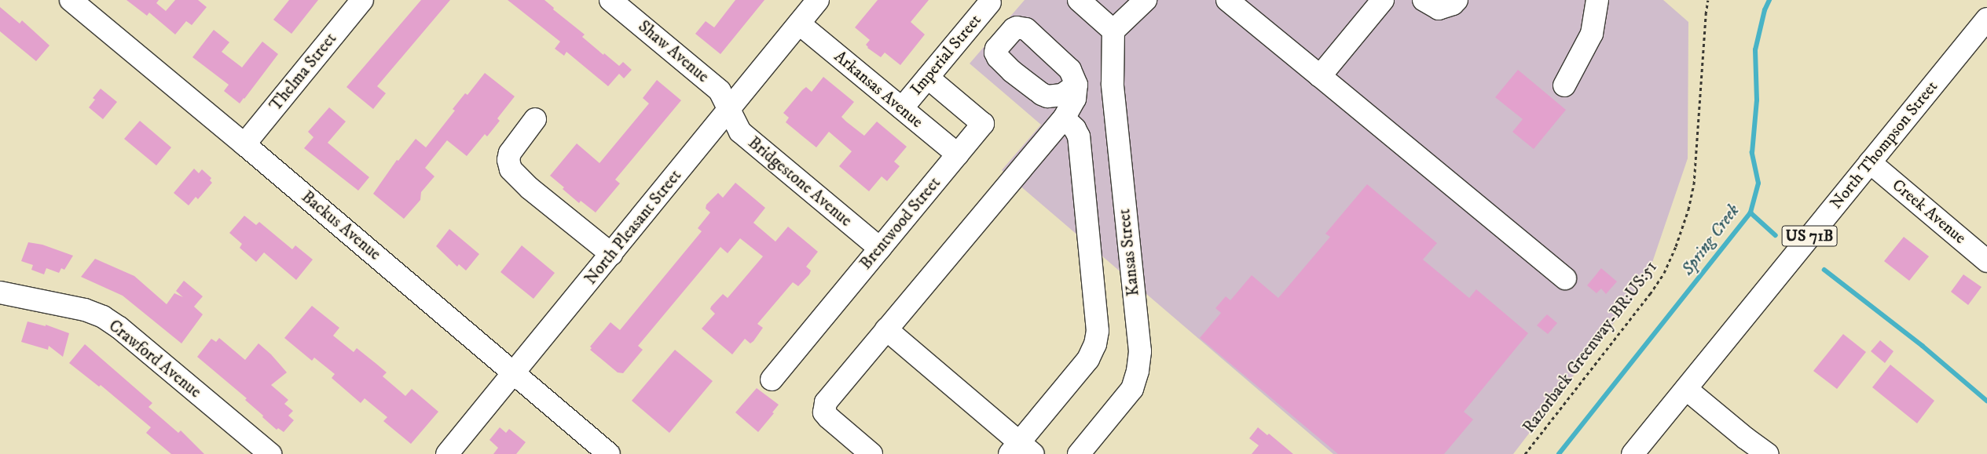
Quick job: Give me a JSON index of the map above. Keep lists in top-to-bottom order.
{
  "streets": {
    "street": [
      "Shaw Avenue",
      "Imperial Street",
      "Thelma Street",
      "Arkansas Avenue",
      "North Thompson Street",
      "Bridgestone Avenue",
      "Creek Avenue",
      "Brentwood Street",
      "Backus Avenue",
      "North Pleasant Street",
      "US 71B",
      "Kansas Street",
      "Crawford Avenue"
    ],
    "path": ["Razorback Greenway-BR:US:51"]
  },
  "crossings": [
    ["Shaw Avenue", "Bridgestone Avenue"],
    ["Shaw Avenue", "North Pleasant Street"],
    ["Imperial Street", "Arkansas Avenue"],
    ["Imperial Street", "Brentwood Street"],
    ["Thelma Street", "Backus Avenue"],
    ["Arkansas Avenue", "Brentwood Street"],
    ["Arkansas Avenue", "North Pleasant Street"],
    ["North Thompson Street", "Creek Avenue"],
    ["Bridgestone Avenue", "Brentwood Street"],
    ["Bridgestone Avenue", "North Pleasant Street"],
    ["Backus Avenue", "North Pleasant Street"]
  ],
  "water": ["Spring Creek"]
}
